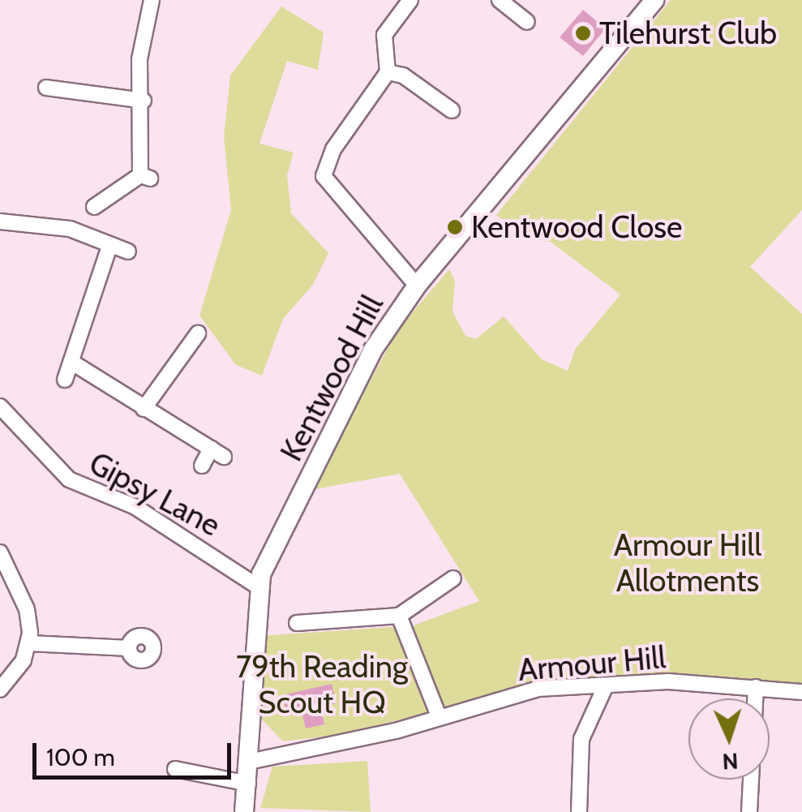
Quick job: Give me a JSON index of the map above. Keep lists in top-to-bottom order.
{
  "streets": {
    "street": ["Kentwood Hill", "Gipsy Lane", "Armour Hill"]
  },
  "crossings": [
    ["Kentwood Hill", "Gipsy Lane"],
    ["Kentwood Hill", "Armour Hill"]
  ],
  "parks": ["Armour Hill Allotments", "79th Reading Scout HQ"],
  "places": ["Tilehurst Club", "Kentwood Close"],
  "scale_bar": "100 m",
  "north": "bottom"
}
